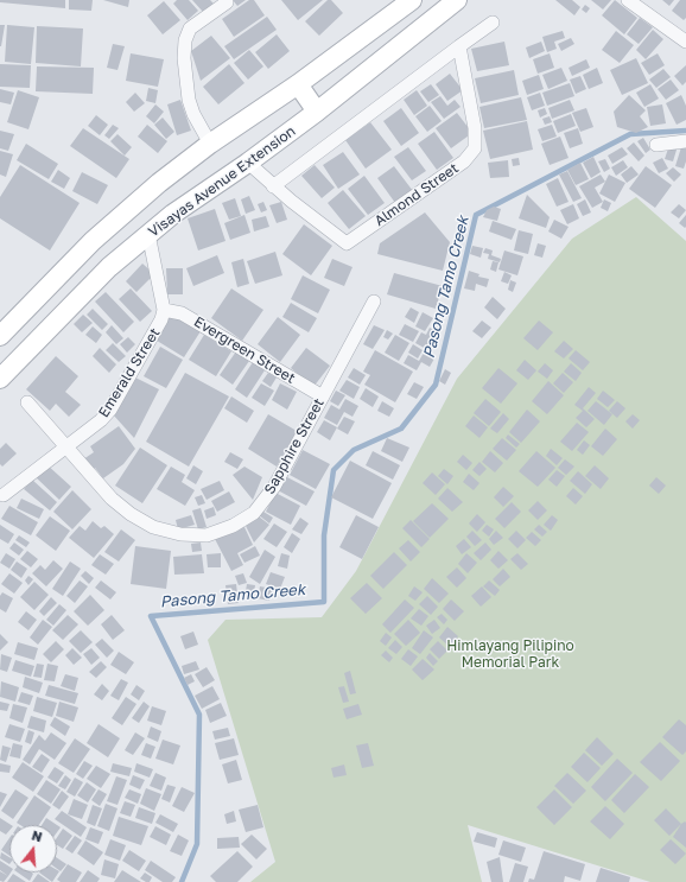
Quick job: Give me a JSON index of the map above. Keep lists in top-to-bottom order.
{
  "streets": {
    "street": [
      "Visayas Avenue Extension",
      "Almond Street",
      "Evergreen Street",
      "Emerald Street",
      "Sapphire Street"
    ]
  },
  "crossings": [
    ["Visayas Avenue Extension", "Almond Street"],
    ["Visayas Avenue Extension", "Emerald Street"],
    ["Evergreen Street", "Emerald Street"],
    ["Evergreen Street", "Sapphire Street"],
    ["Emerald Street", "Sapphire Street"]
  ],
  "water": ["Pasong Tamo Creek"],
  "parks": ["Himlayang Pilipino Memorial Park"],
  "north": "top"
}
